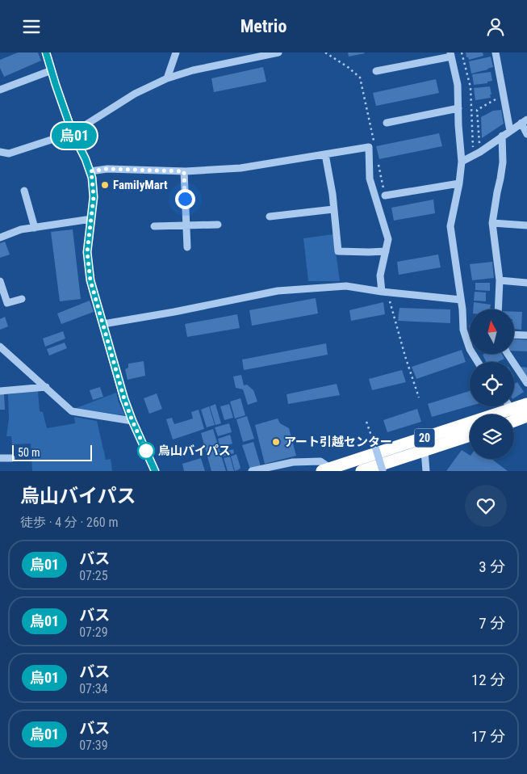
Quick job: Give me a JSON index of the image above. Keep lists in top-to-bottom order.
{
  "streets": {
    "highway": ["20"]
  },
  "places": ["FamilyMart", "アート引越センター", "烏山バイパス"],
  "lines": ["bus line 烏01"],
  "scale_bar": "50 m",
  "north": "top",
  "page": {
    "header": "Metrio",
    "on_map": "烏01",
    "scale": "50 m",
    "heading": ["烏山バイパス", "徒歩 · 4 分 · 260 m"],
    "list": [
      {
        "mark": "烏01",
        "name": "バス",
        "note": "07:25",
        "value": "3 分"
      },
      {
        "mark": "烏01",
        "name": "バス",
        "note": "07:29",
        "value": "7 分"
      },
      {
        "mark": "烏01",
        "name": "バス",
        "note": "07:34",
        "value": "12 分"
      },
      {
        "mark": "烏01",
        "name": "バス",
        "note": "07:39",
        "value": "17 分"
      }
    ]
  }
}
